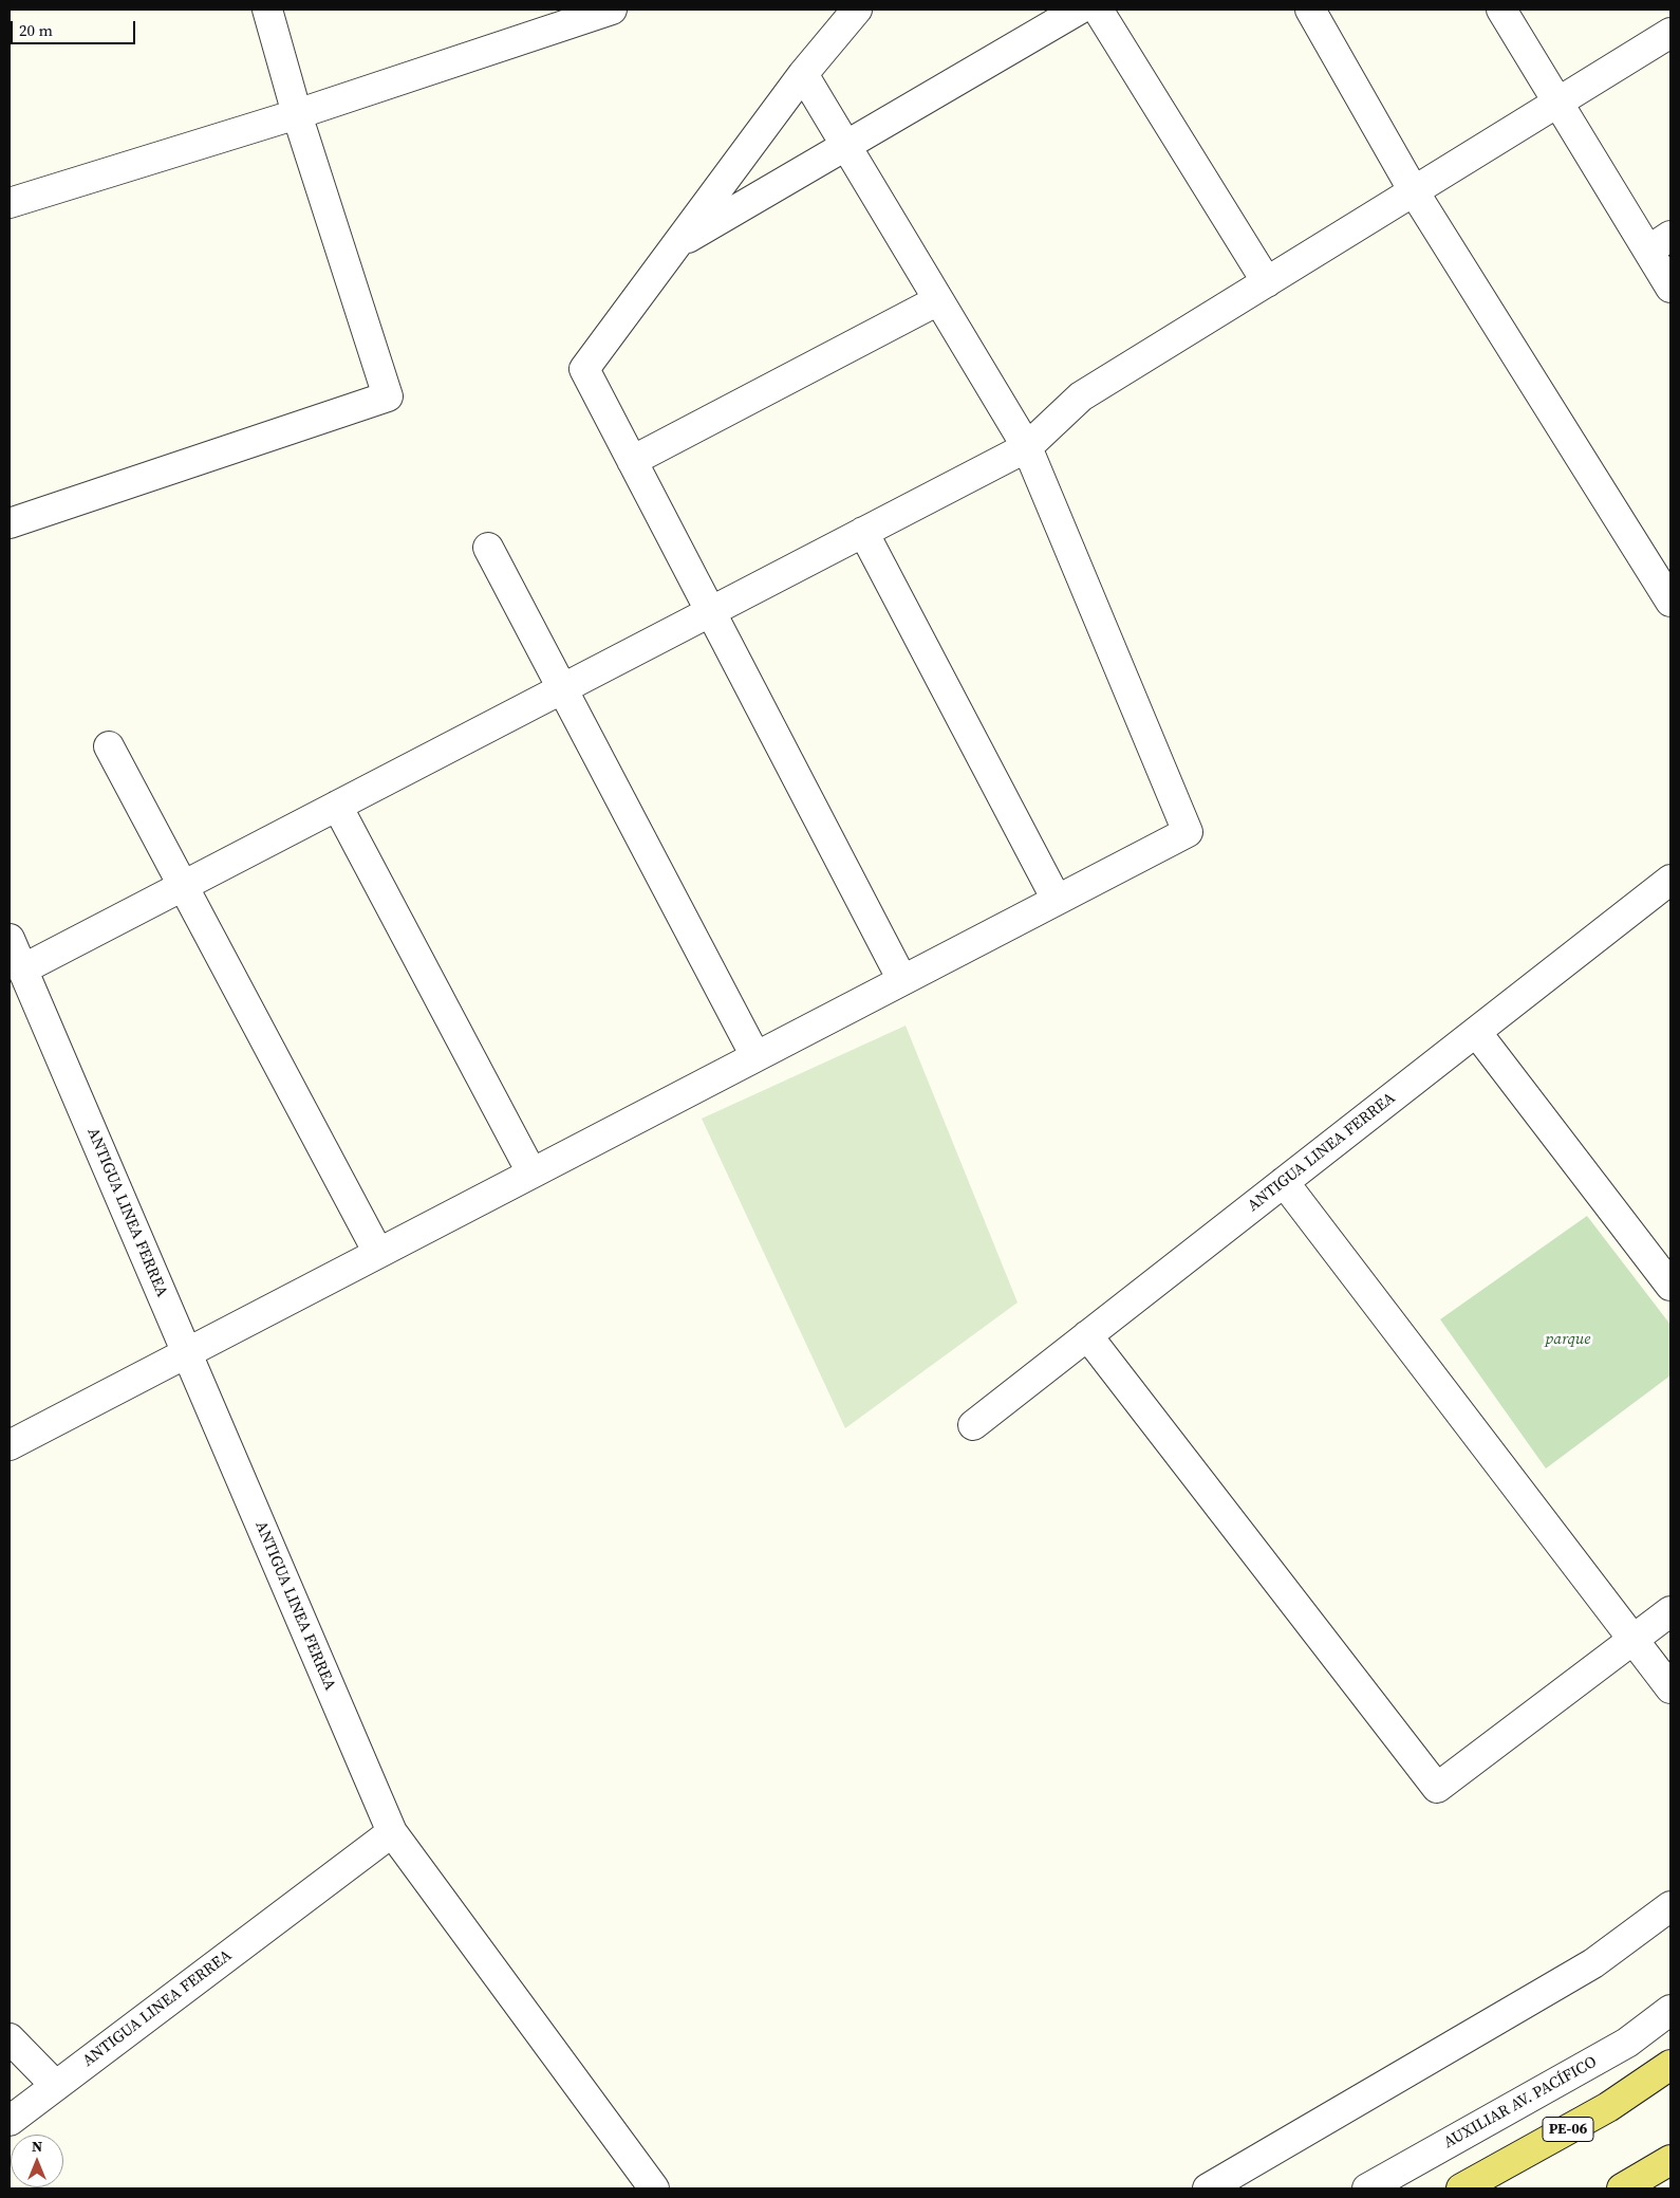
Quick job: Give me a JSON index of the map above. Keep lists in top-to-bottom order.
{
  "streets": {
    "main road": ["PE-06"],
    "street": ["ANTIGUA LINEA FERREA", "AUXILIAR AV. PACÍFICO"]
  },
  "parks": ["parque"],
  "scale_bar": "20 m",
  "north": "top"
}
